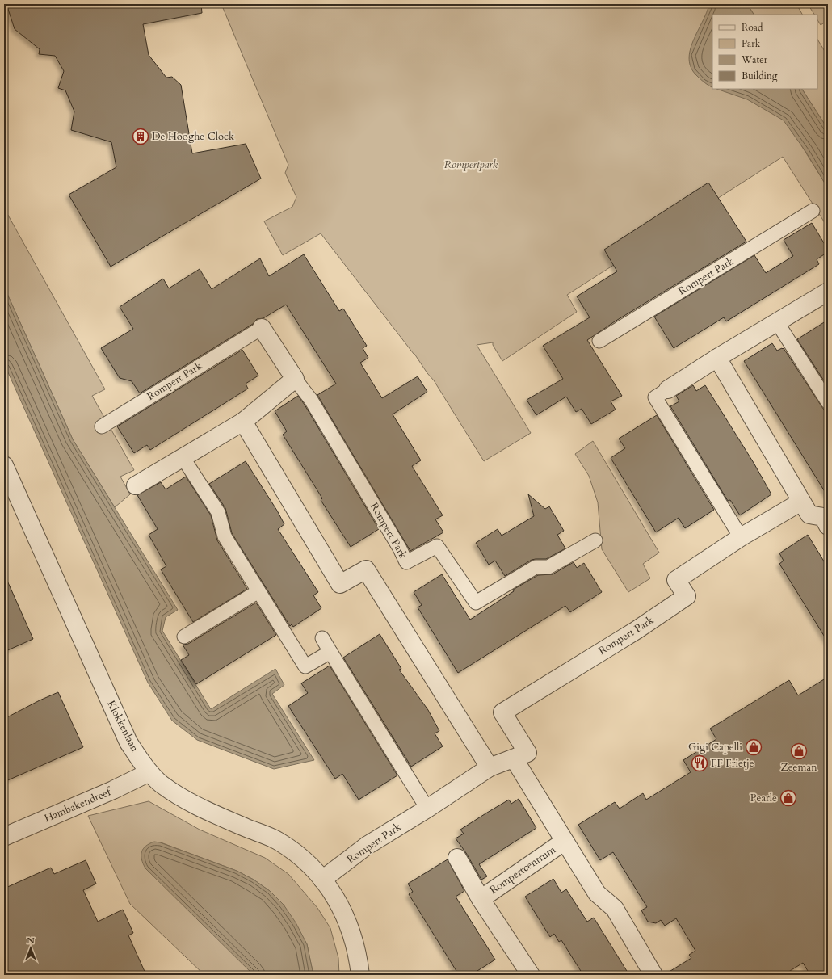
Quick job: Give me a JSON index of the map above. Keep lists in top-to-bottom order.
{
  "streets": {
    "street": [
      "Rompert Park",
      "Klokkenlaan",
      "Hambakendreef",
      "Rompertcentrum"
    ]
  },
  "crossings": [
    ["Rompert Park", "Klokkenlaan"],
    ["Klokkenlaan", "Hambakendreef"]
  ],
  "parks": ["Rompertpark"],
  "places": {
    "building": ["De Hooghe Clock"],
    "shop": ["Gigi Capelli", "Zeeman", "Pearle"],
    "restaurant": ["FF Frietje"]
  },
  "legend": [
    "Road",
    "Park",
    "Water",
    "Building"
  ],
  "north": "top"
}
